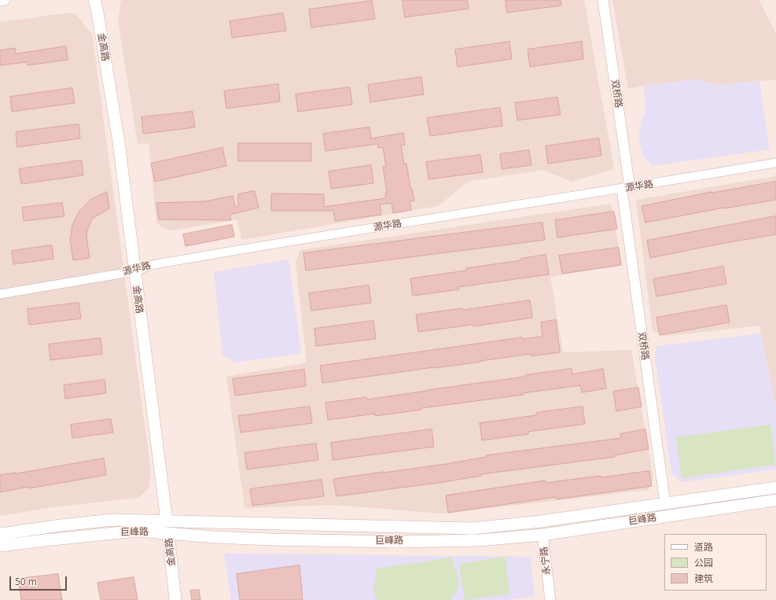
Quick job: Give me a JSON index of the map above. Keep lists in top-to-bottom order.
{
  "streets": {
    "main road": ["金高路", "巨峰路"],
    "street": ["双桥路", "源华路", "永宁路"]
  },
  "crossings": [
    ["金高路", "源华路"],
    ["金高路", "巨峰路"],
    ["双桥路", "源华路"],
    ["双桥路", "巨峰路"],
    ["巨峰路", "永宁路"]
  ],
  "legend": ["道路", "公园", "建筑"],
  "scale_bar": "50 m"
}
